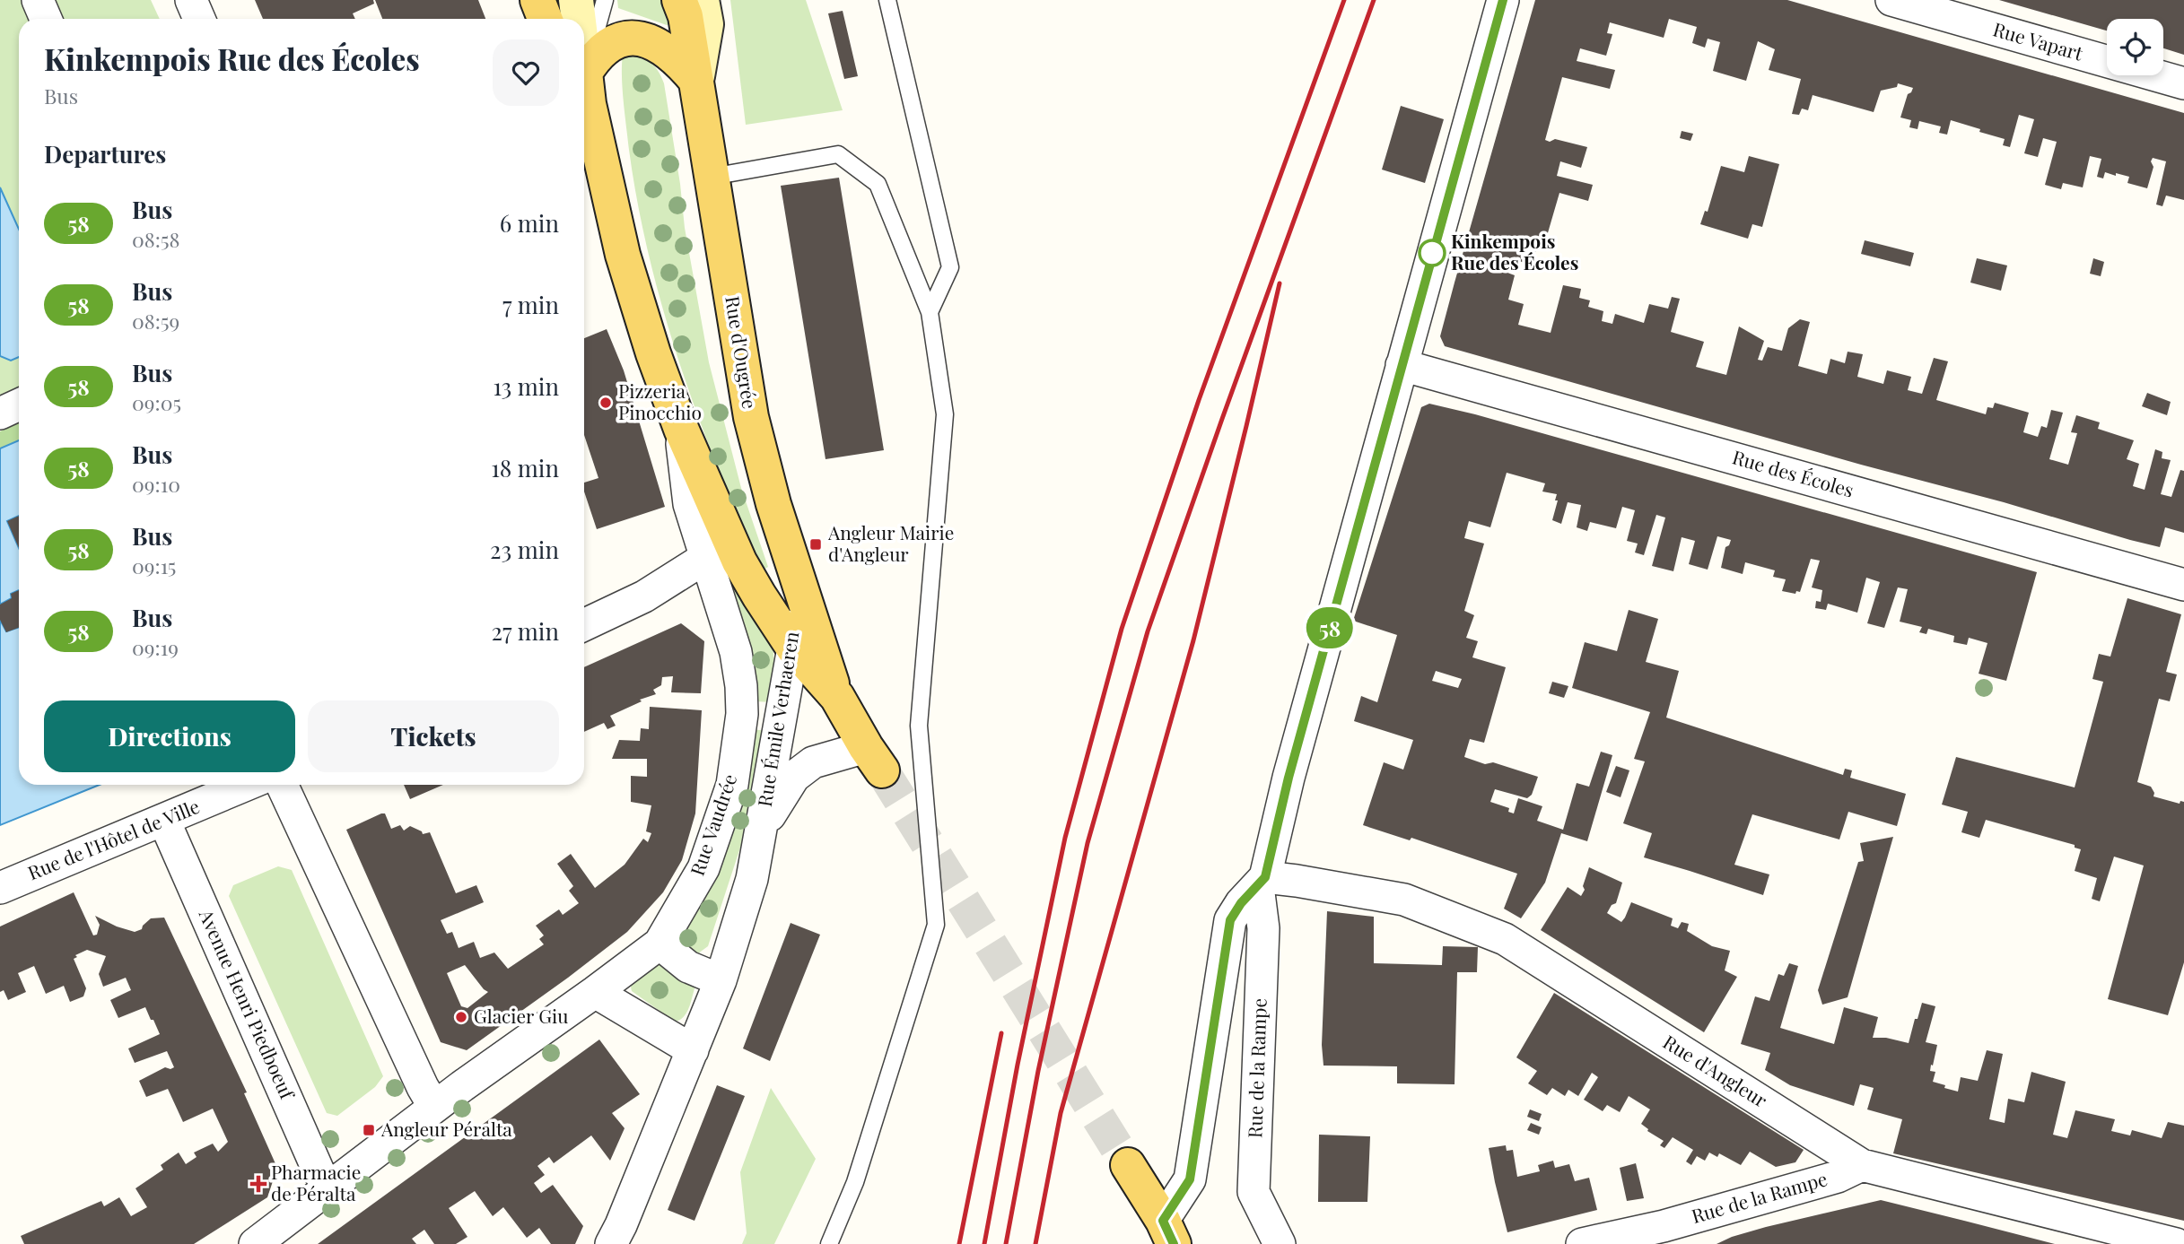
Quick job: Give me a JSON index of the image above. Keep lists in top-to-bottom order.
{
  "streets": {
    "main road": ["Rue d'Ougrée"],
    "street": [
      "Rue Vapart",
      "Rue des Écoles",
      "Rue Émile Verhaeren",
      "Rue Vaudrée",
      "Rue de l'Hôtel de Ville",
      "Avenue Henri Piedboeuf",
      "Rue de la Rampe",
      "Rue d'Angleur"
    ]
  },
  "crossings": [
    ["Rue d'Ougrée", "Rue Émile Verhaeren"],
    ["Rue d'Ougrée", "Rue Vaudrée"],
    ["Rue Vaudrée", "Avenue Henri Piedboeuf"],
    ["Rue de l'Hôtel de Ville", "Avenue Henri Piedboeuf"],
    ["Rue de la Rampe", "Rue d'Angleur"]
  ],
  "places": {
    "other": ["Kinkempois Rue des Écoles", "Pizzeria Pinocchio", "Glacier Giu"],
    "transit": ["Angleur Mairie d'Angleur", "Angleur Péralta"],
    "health": ["Pharmacie de Péralta"]
  },
  "lines": ["bus line 58"],
  "page": {
    "on_map": "58",
    "heading": [
      ["Kinkempois Rue des Écoles", "Bus"],
      "Departures"
    ],
    "list": [
      {
        "mark": "58",
        "name": "Bus",
        "note": "08:58",
        "value": "6 min"
      },
      {
        "mark": "58",
        "name": "Bus",
        "note": "08:59",
        "value": "7 min"
      },
      {
        "mark": "58",
        "name": "Bus",
        "note": "09:05",
        "value": "13 min"
      },
      {
        "mark": "58",
        "name": "Bus",
        "note": "09:10",
        "value": "18 min"
      },
      {
        "mark": "58",
        "name": "Bus",
        "note": "09:15",
        "value": "23 min"
      },
      {
        "mark": "58",
        "name": "Bus",
        "note": "09:19",
        "value": "27 min"
      }
    ],
    "buttons": ["Directions", "Tickets"]
  }
}
